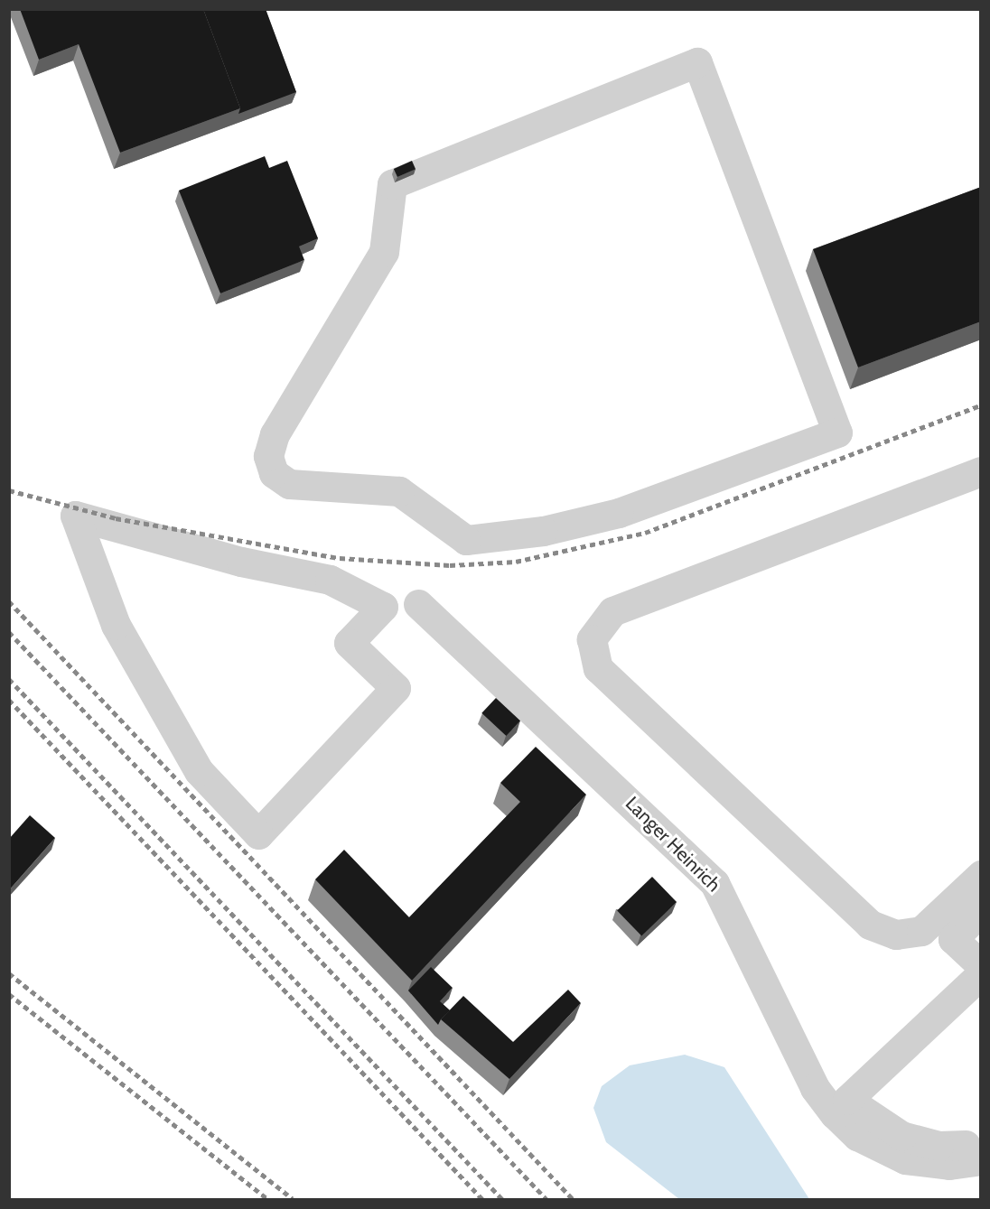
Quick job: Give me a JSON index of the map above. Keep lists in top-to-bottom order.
{
  "streets": {
    "street": ["Langer Heinrich"]
  }
}
